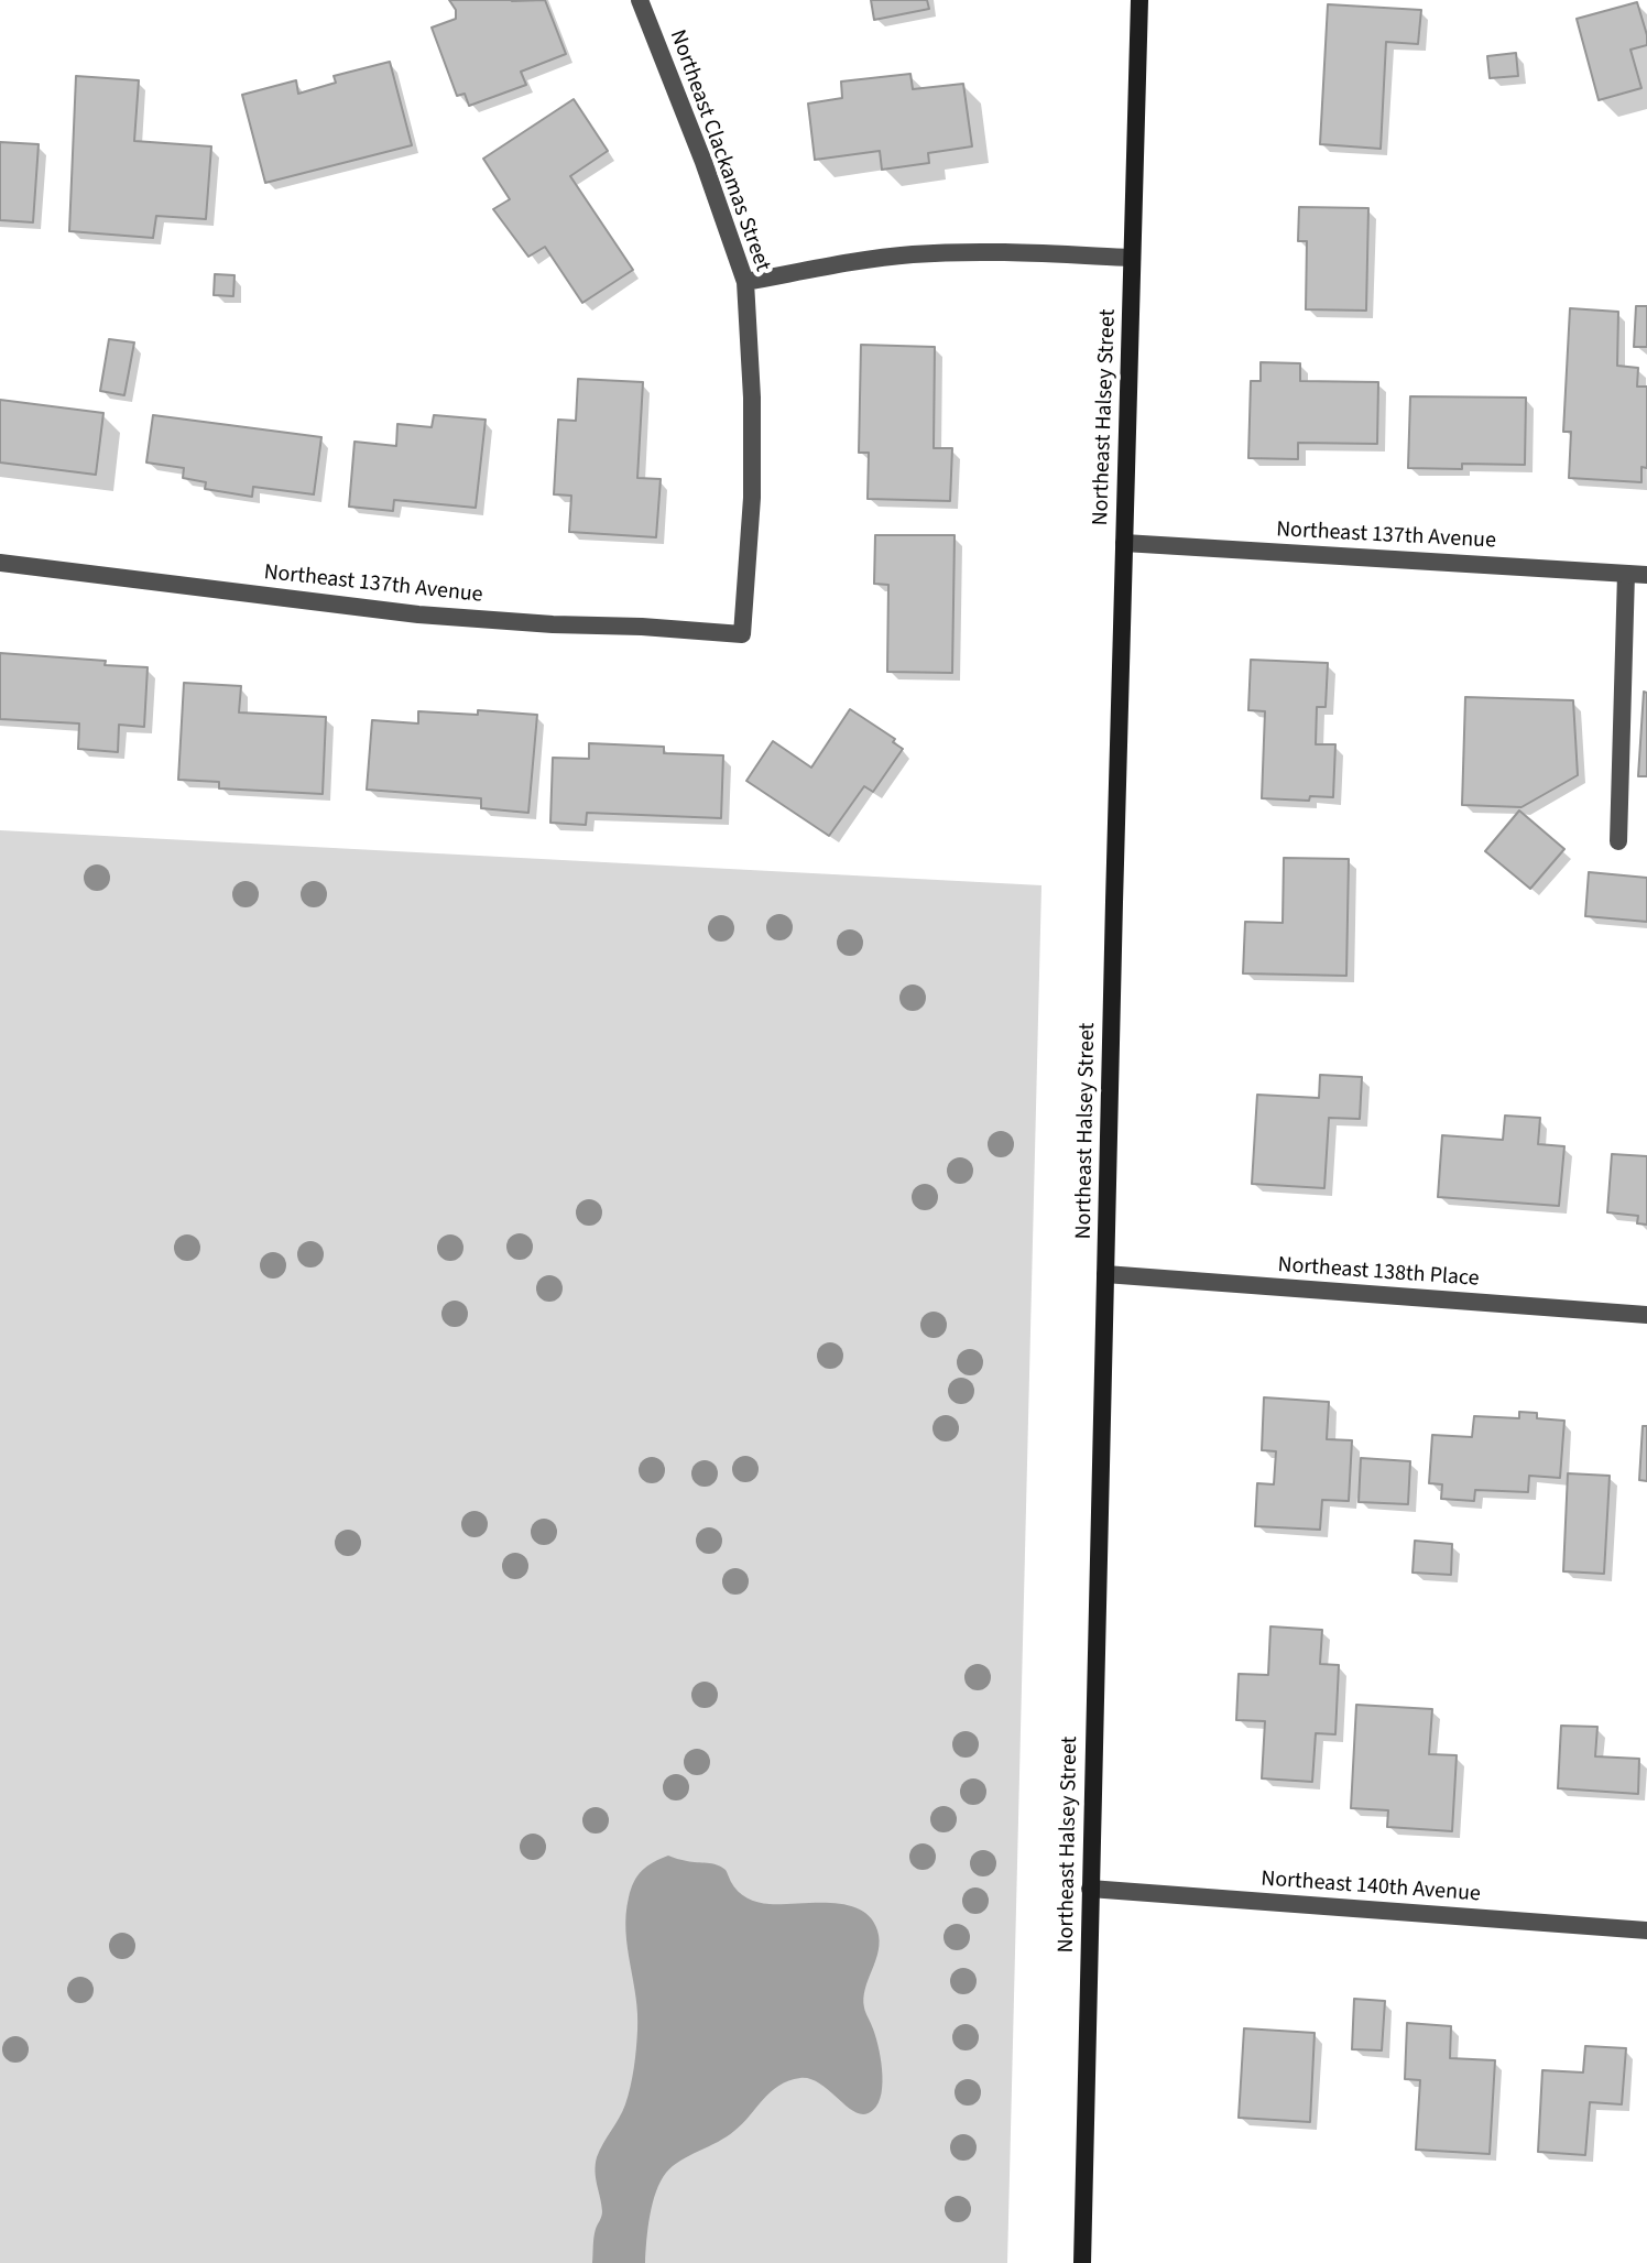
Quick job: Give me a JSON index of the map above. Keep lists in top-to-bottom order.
{
  "streets": {
    "main road": ["Northeast Halsey Street"],
    "street": [
      "Northeast Clackamas Street",
      "Northeast 137th Avenue",
      "Northeast 138th Place",
      "Northeast 140th Avenue"
    ]
  },
  "crossings": [
    ["Northeast Clackamas Street", "Northeast 137th Avenue"],
    ["Northeast Halsey Street", "Northeast 137th Avenue"],
    ["Northeast Halsey Street", "Northeast 138th Place"],
    ["Northeast Halsey Street", "Northeast 140th Avenue"]
  ]
}
